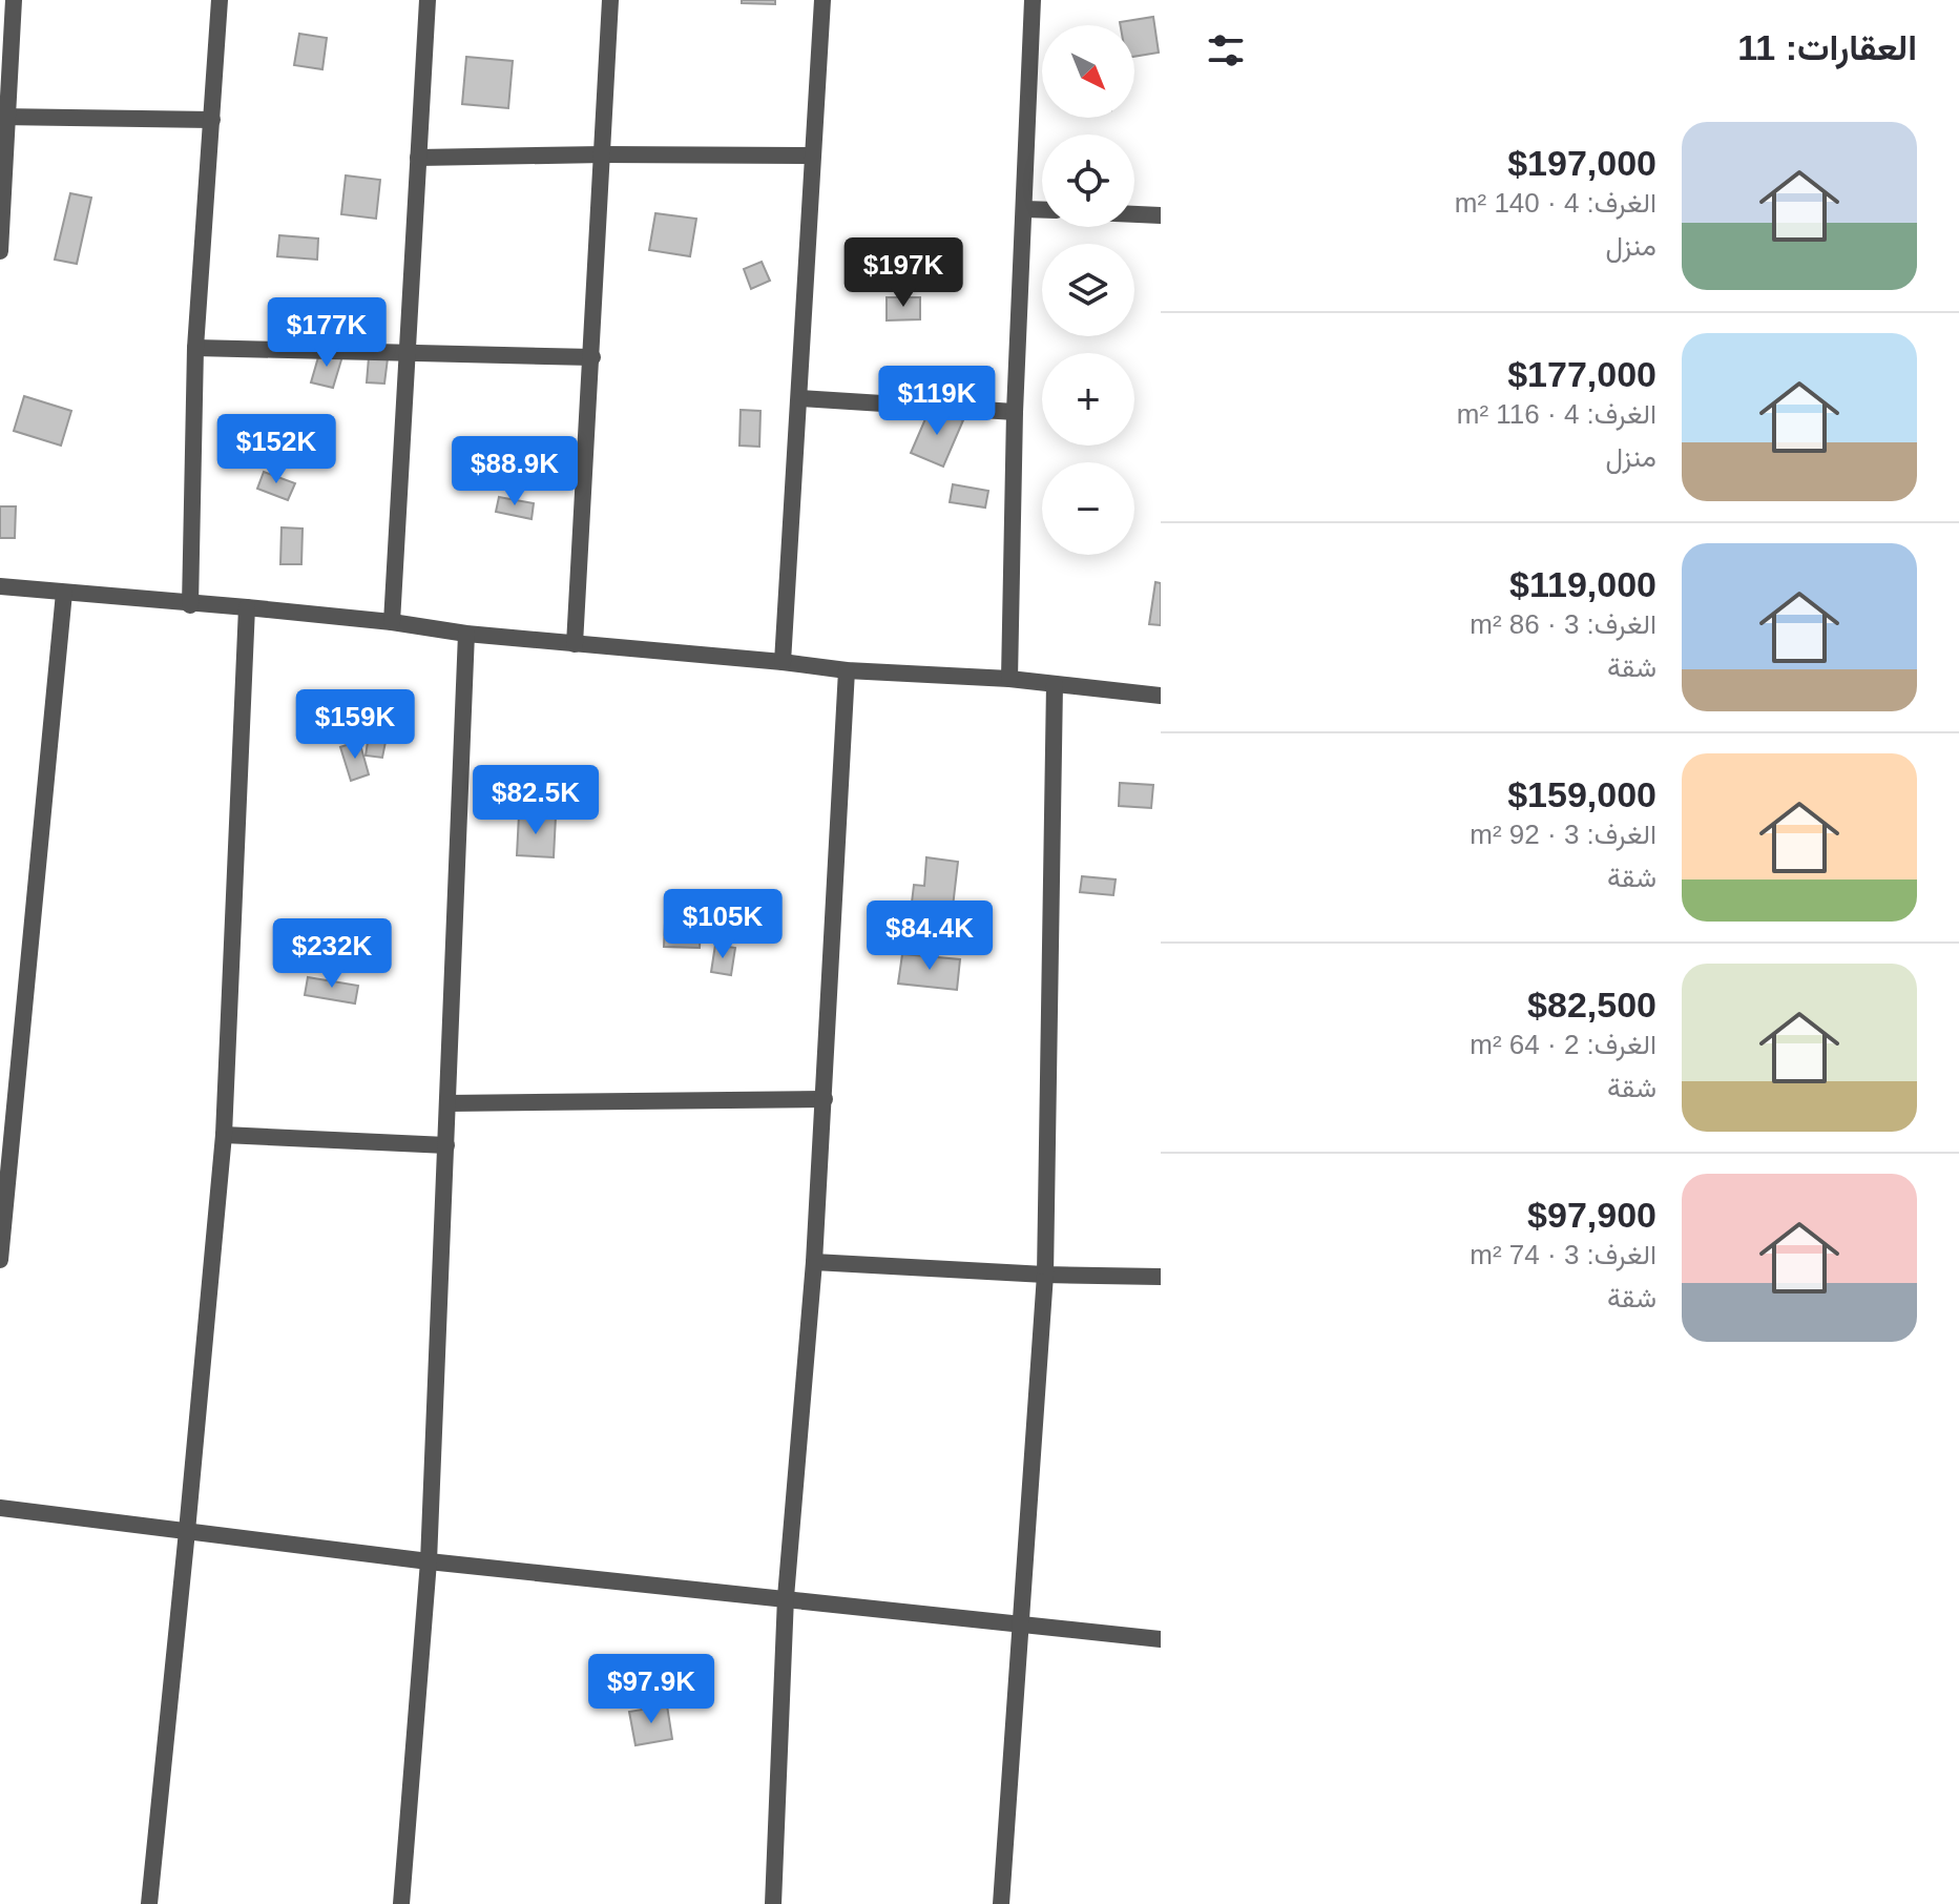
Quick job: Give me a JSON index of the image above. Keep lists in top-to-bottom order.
{
  "north": "bottom right",
  "page": {
    "heading": "العقارات: 11",
    "map_buttons": ["+", "−"],
    "list": [
      {
        "name": "$197,000",
        "note": "الغرف: 4 · 140 m² · منزل"
      },
      {
        "name": "$177,000",
        "note": "الغرف: 4 · 116 m² · منزل"
      },
      {
        "name": "$119,000",
        "note": "الغرف: 3 · 86 m² · شقة"
      },
      {
        "name": "$159,000",
        "note": "الغرف: 3 · 92 m² · شقة"
      },
      {
        "name": "$82,500",
        "note": "الغرف: 2 · 64 m² · شقة"
      },
      {
        "name": "$97,900",
        "note": "الغرف: 3 · 74 m² · شقة"
      }
    ],
    "price": [
      "$197K",
      "$177K",
      "$119K",
      "$152K",
      "$88.9K",
      "$159K",
      "$82.5K",
      "$105K",
      "$84.4K",
      "$232K",
      "$97.9K"
    ]
  }
}
